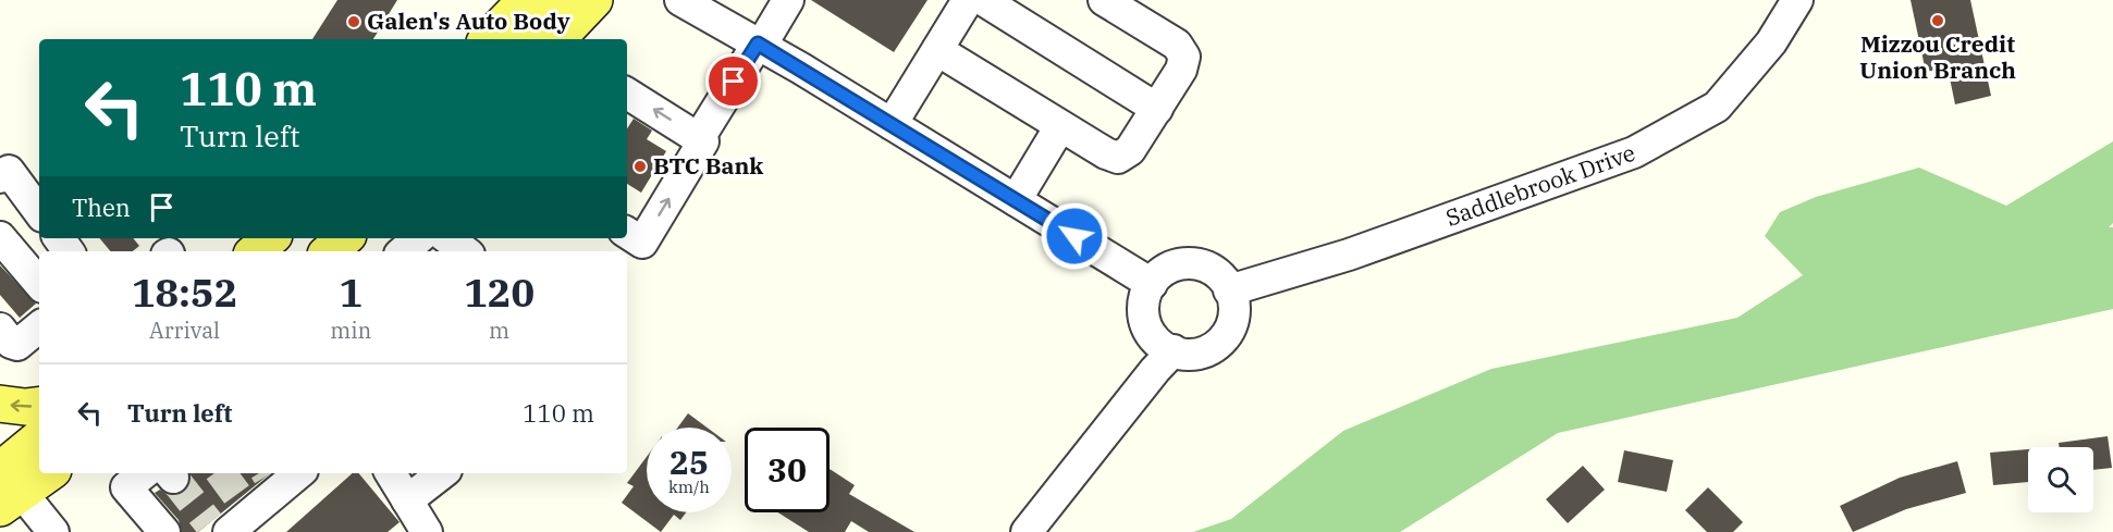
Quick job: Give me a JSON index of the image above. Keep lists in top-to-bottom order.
{
  "streets": {
    "street": ["Saddlebrook Drive"]
  },
  "places": ["Mizzou Credit Union Branch", "Galen's Auto Body", "BTC Bank"],
  "page": {
    "turn": ["110 m", "Turn left"],
    "then": "Then",
    "eta": [
      "18:52",
      "Arrival",
      "1",
      "min",
      "120",
      "m"
    ],
    "list": [
      {
        "name": "Turn left",
        "value": "110 m"
      }
    ],
    "speed": "25 km/h",
    "limit": "30"
  }
}
